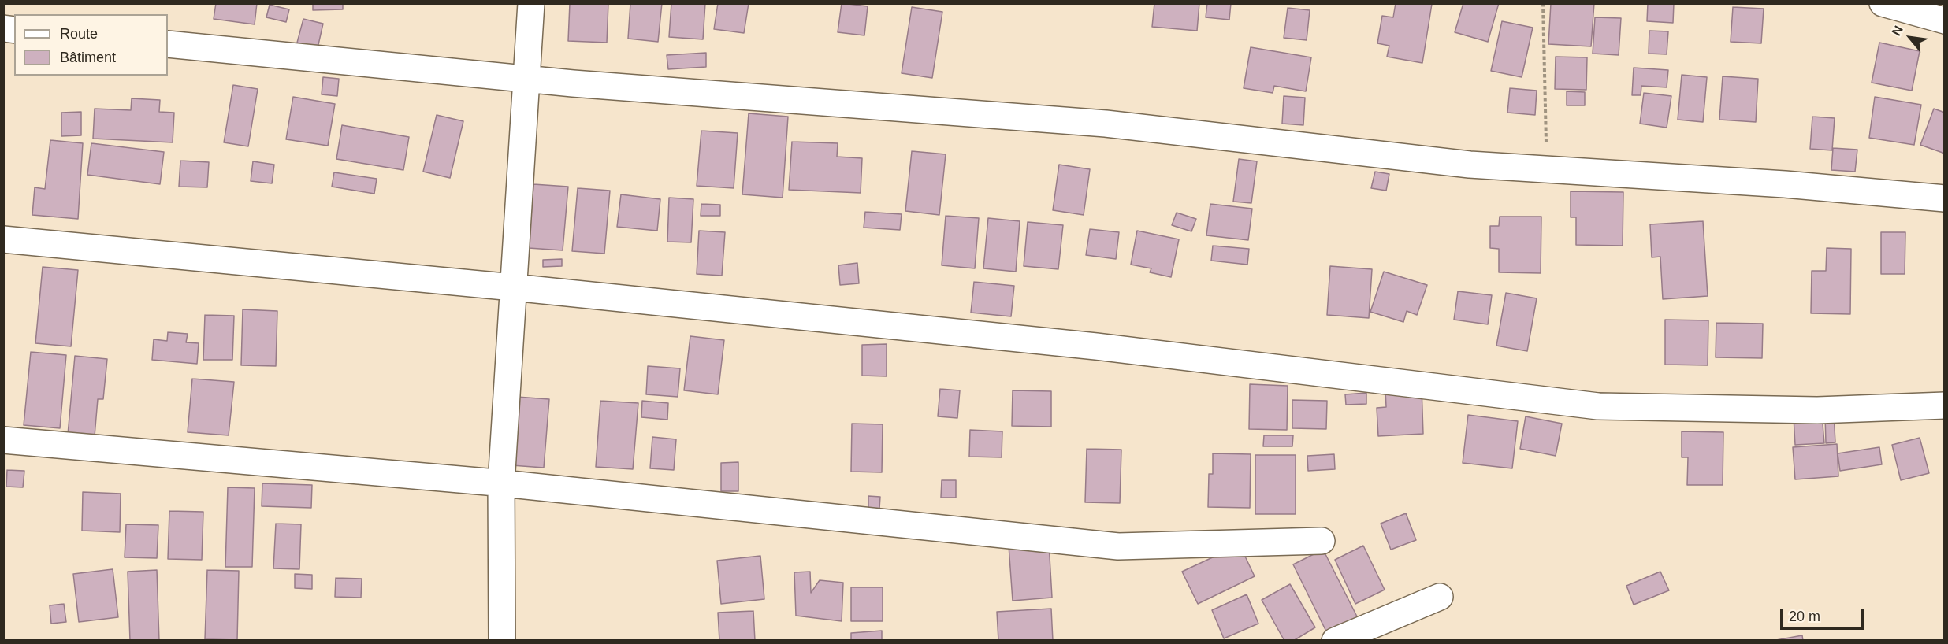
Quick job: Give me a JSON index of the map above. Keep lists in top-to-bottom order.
{
  "legend": ["Route", "Bâtiment"],
  "scale_bar": "20 m",
  "north": "top left"
}
